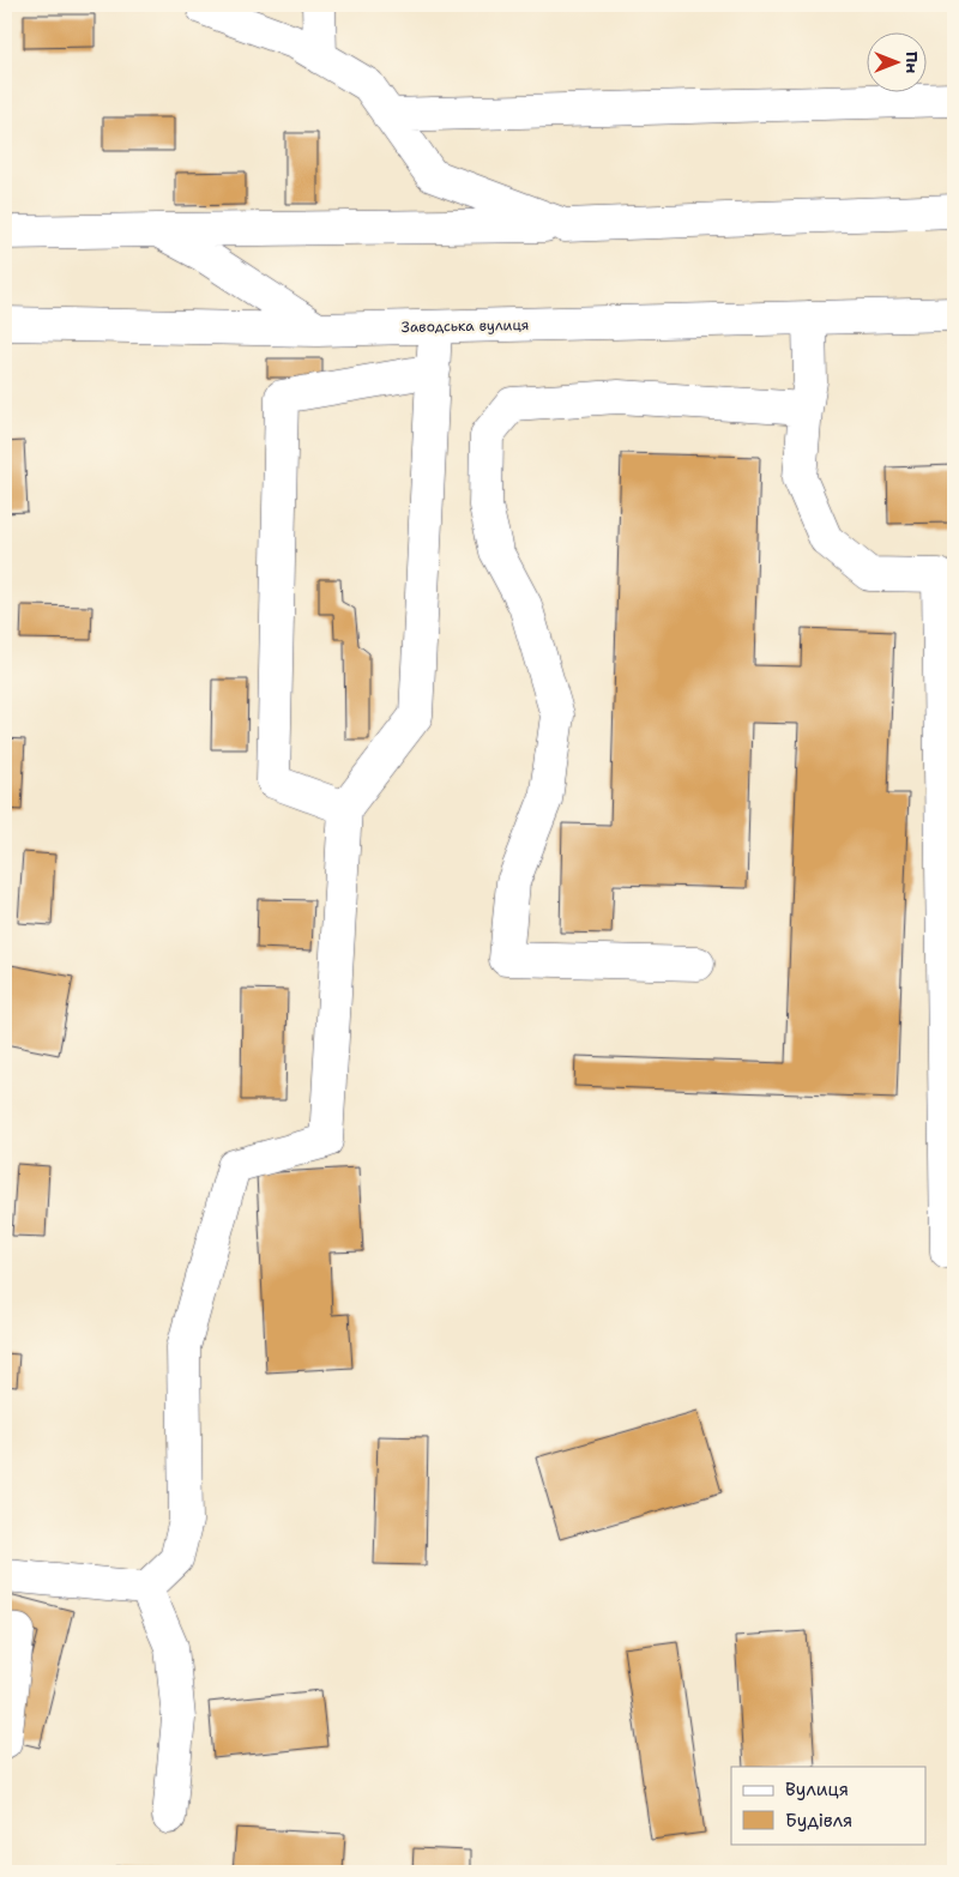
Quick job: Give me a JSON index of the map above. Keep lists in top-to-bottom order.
{
  "streets": {
    "street": ["Заводська вулиця"]
  },
  "legend": ["Вулиця", "Будівля"],
  "north": "right"
}
